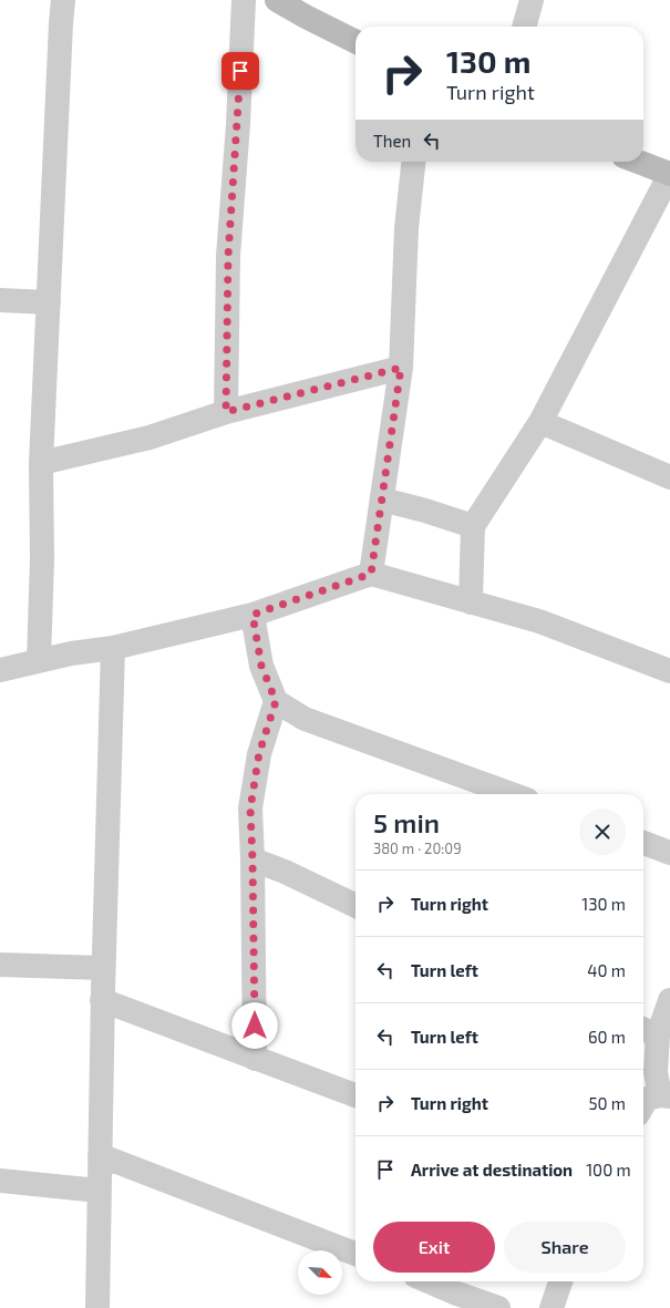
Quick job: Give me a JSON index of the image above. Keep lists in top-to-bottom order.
{
  "north": "bottom right",
  "page": {
    "turn": ["130 m", "Turn right"],
    "then": "Then",
    "heading": ["5 min", "380 m · 20:09"],
    "list": [
      {
        "name": "Turn right",
        "value": "130 m"
      },
      {
        "name": "Turn left",
        "value": "40 m"
      },
      {
        "name": "Turn left",
        "value": "60 m"
      },
      {
        "name": "Turn right",
        "value": "50 m"
      },
      {
        "name": "Arrive at destination",
        "value": "100 m"
      }
    ],
    "buttons": ["Exit", "Share"]
  }
}
